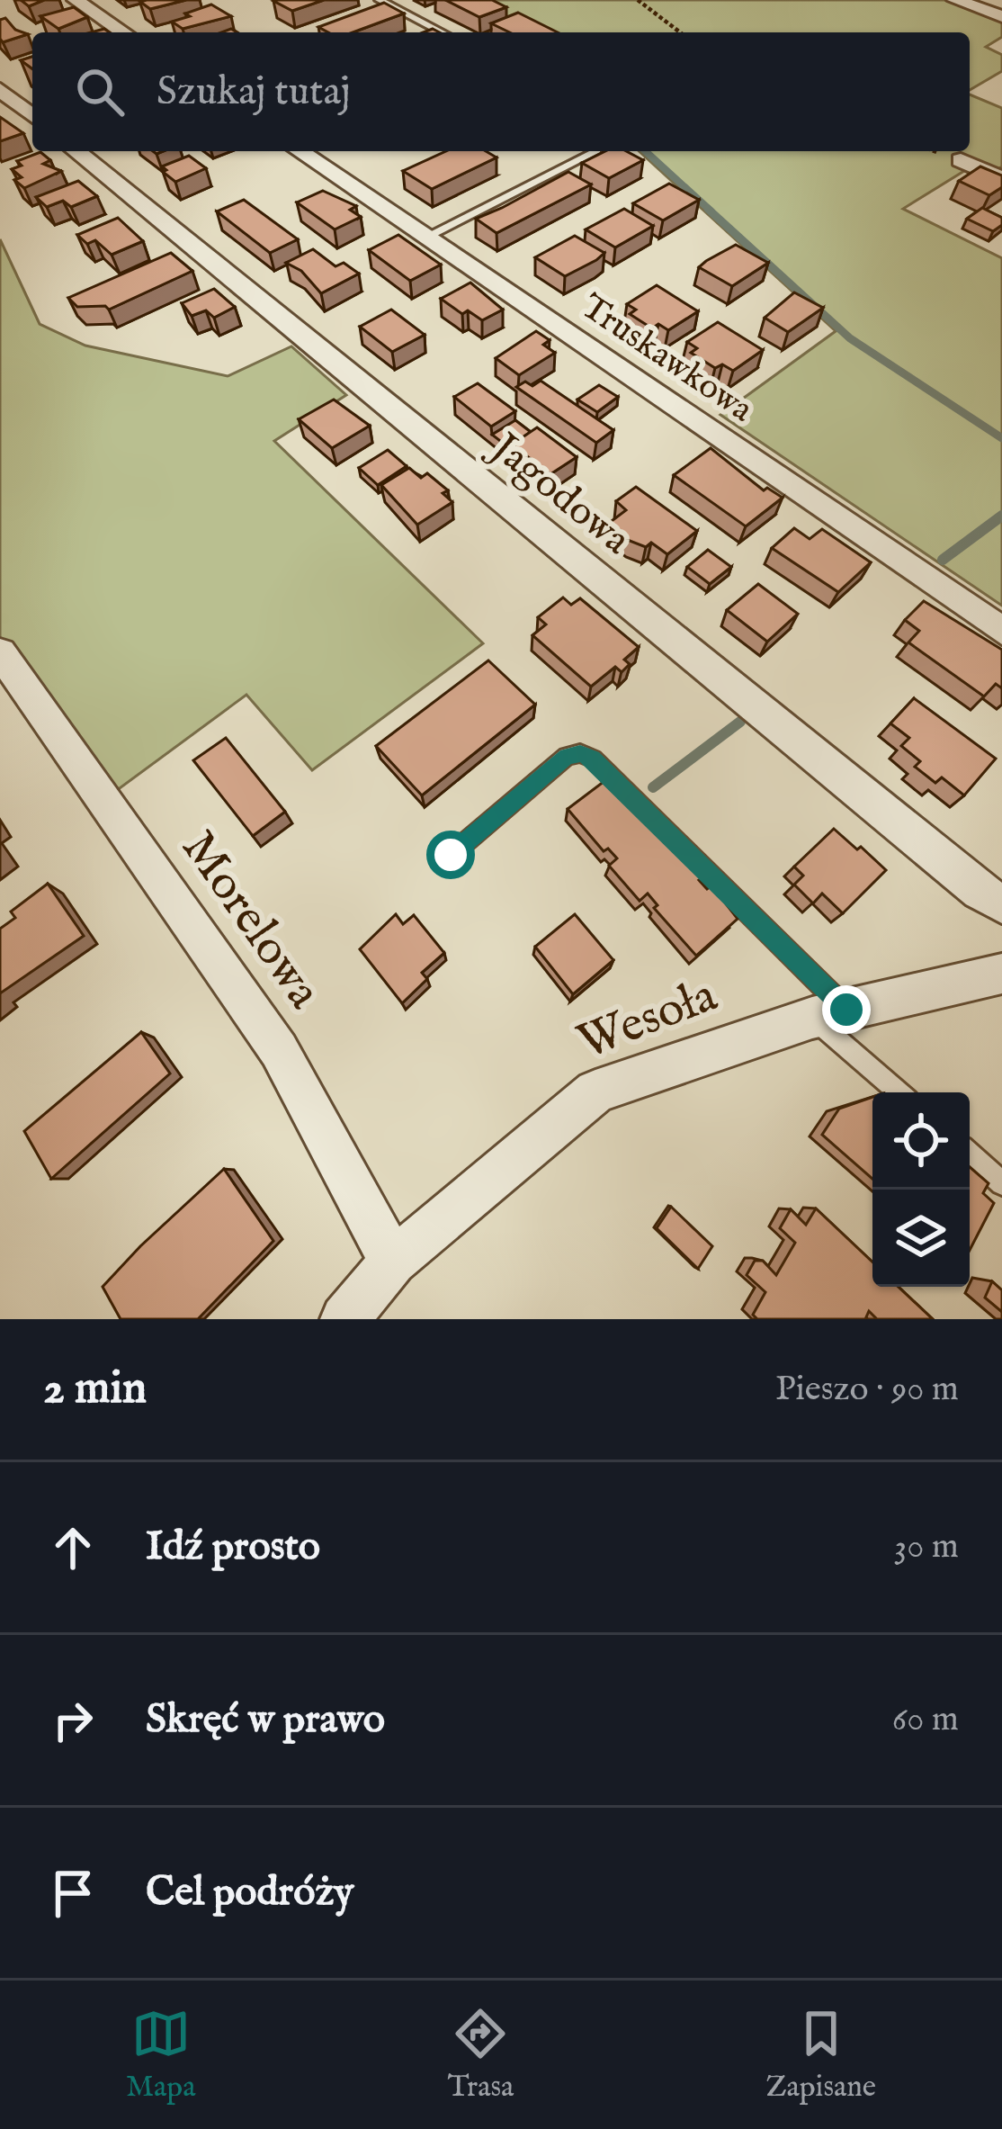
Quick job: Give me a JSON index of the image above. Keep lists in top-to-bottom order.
{
  "streets": {
    "street": [
      "Truskawkowa",
      "Jagodowa",
      "Morelowa",
      "Wesoła"
    ]
  },
  "crossings": [
    ["Morelowa", "Wesoła"]
  ],
  "page": {
    "search": "Szukaj tutaj",
    "heading": ["2 min", "Pieszo · 90 m"],
    "list": [
      ["Idź prosto", "30 m"],
      ["Skręć w prawo", "60 m"],
      "Cel podróży"
    ],
    "nav": ["Mapa", "Trasa", "Zapisane"]
  }
}
